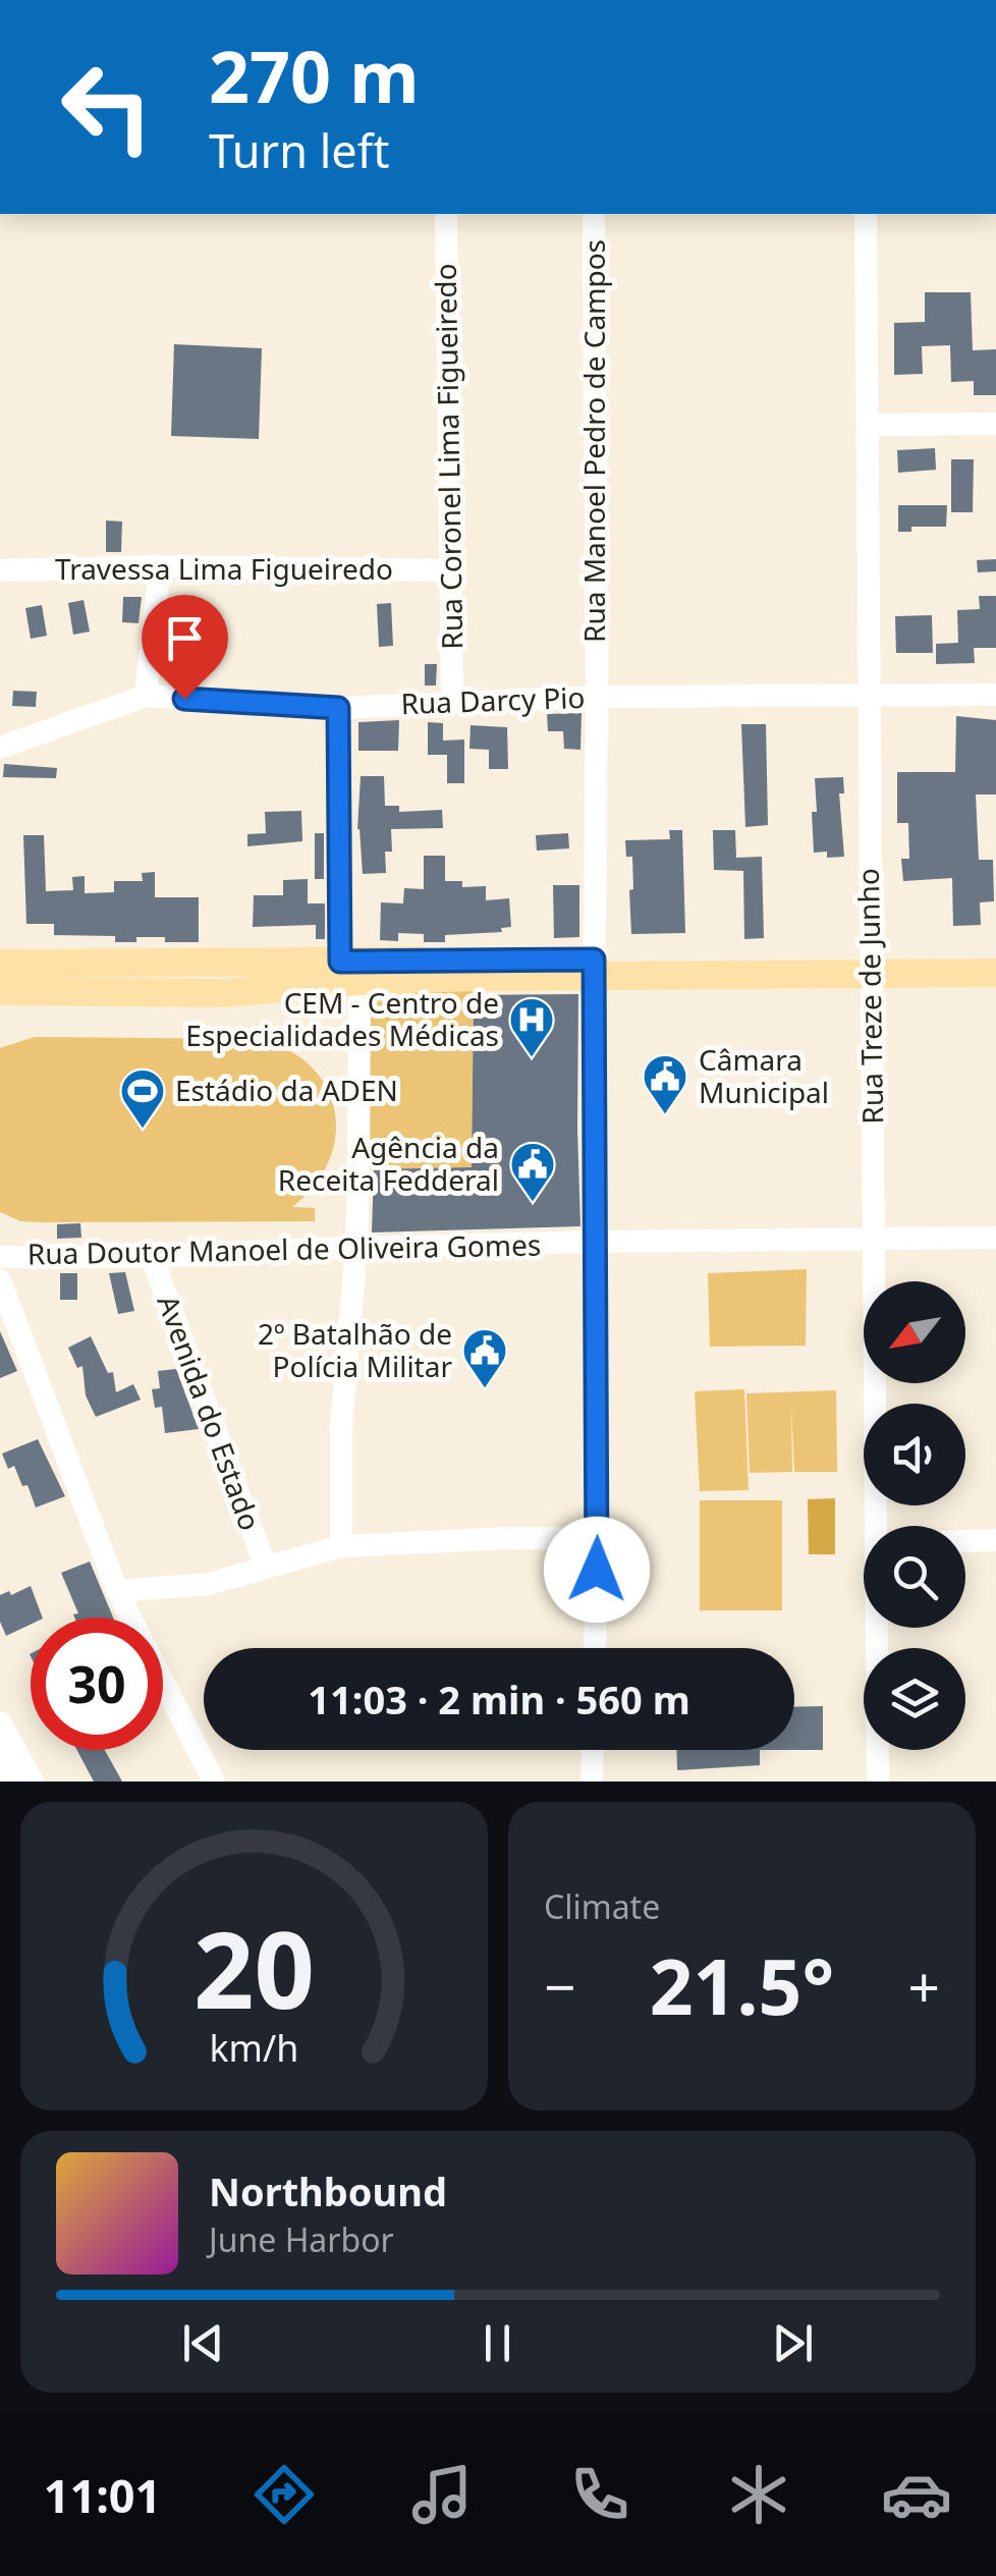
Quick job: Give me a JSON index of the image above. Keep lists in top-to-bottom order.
{
  "streets": {
    "street": [
      "Rua Manoel Pedro de Campos",
      "Rua Coronel Lima Figueiredo",
      "Travessa Lima Figueiredo",
      "Rua Darcy Pio",
      "Rua Treze de Junho",
      "Rua Doutor Manoel de Oliveira Gomes",
      "Avenida do Estado"
    ]
  },
  "crossings": [
    ["Rua Manoel Pedro de Campos", "Rua Darcy Pio"],
    ["Rua Manoel Pedro de Campos", "Rua Doutor Manoel de Oliveira Gomes"],
    ["Rua Coronel Lima Figueiredo", "Travessa Lima Figueiredo"],
    ["Rua Coronel Lima Figueiredo", "Rua Darcy Pio"],
    ["Rua Darcy Pio", "Rua Treze de Junho"],
    ["Rua Treze de Junho", "Rua Doutor Manoel de Oliveira Gomes"],
    ["Rua Doutor Manoel de Oliveira Gomes", "Avenida do Estado"]
  ],
  "places": {
    "hospital": ["CEM - Centro de Especialidades Médicas"],
    "public building": ["Câmara Municipal", "Agência da Receita Fedderal", "2º Batalhão de Polícia Militar"],
    "sports": ["Estádio da ADEN"]
  },
  "north": "bottom left",
  "page": {
    "turn": ["270 m", "Turn left"],
    "limit": "30",
    "trip": "11:03 · 2 min · 560 m",
    "tile": "Climate",
    "heat": ["−", "21.5°", "+"],
    "song": ["Northbound", "June Harbor"],
    "tabs": "11:01",
    "gauge": ["20", "km/h"]
  }
}
